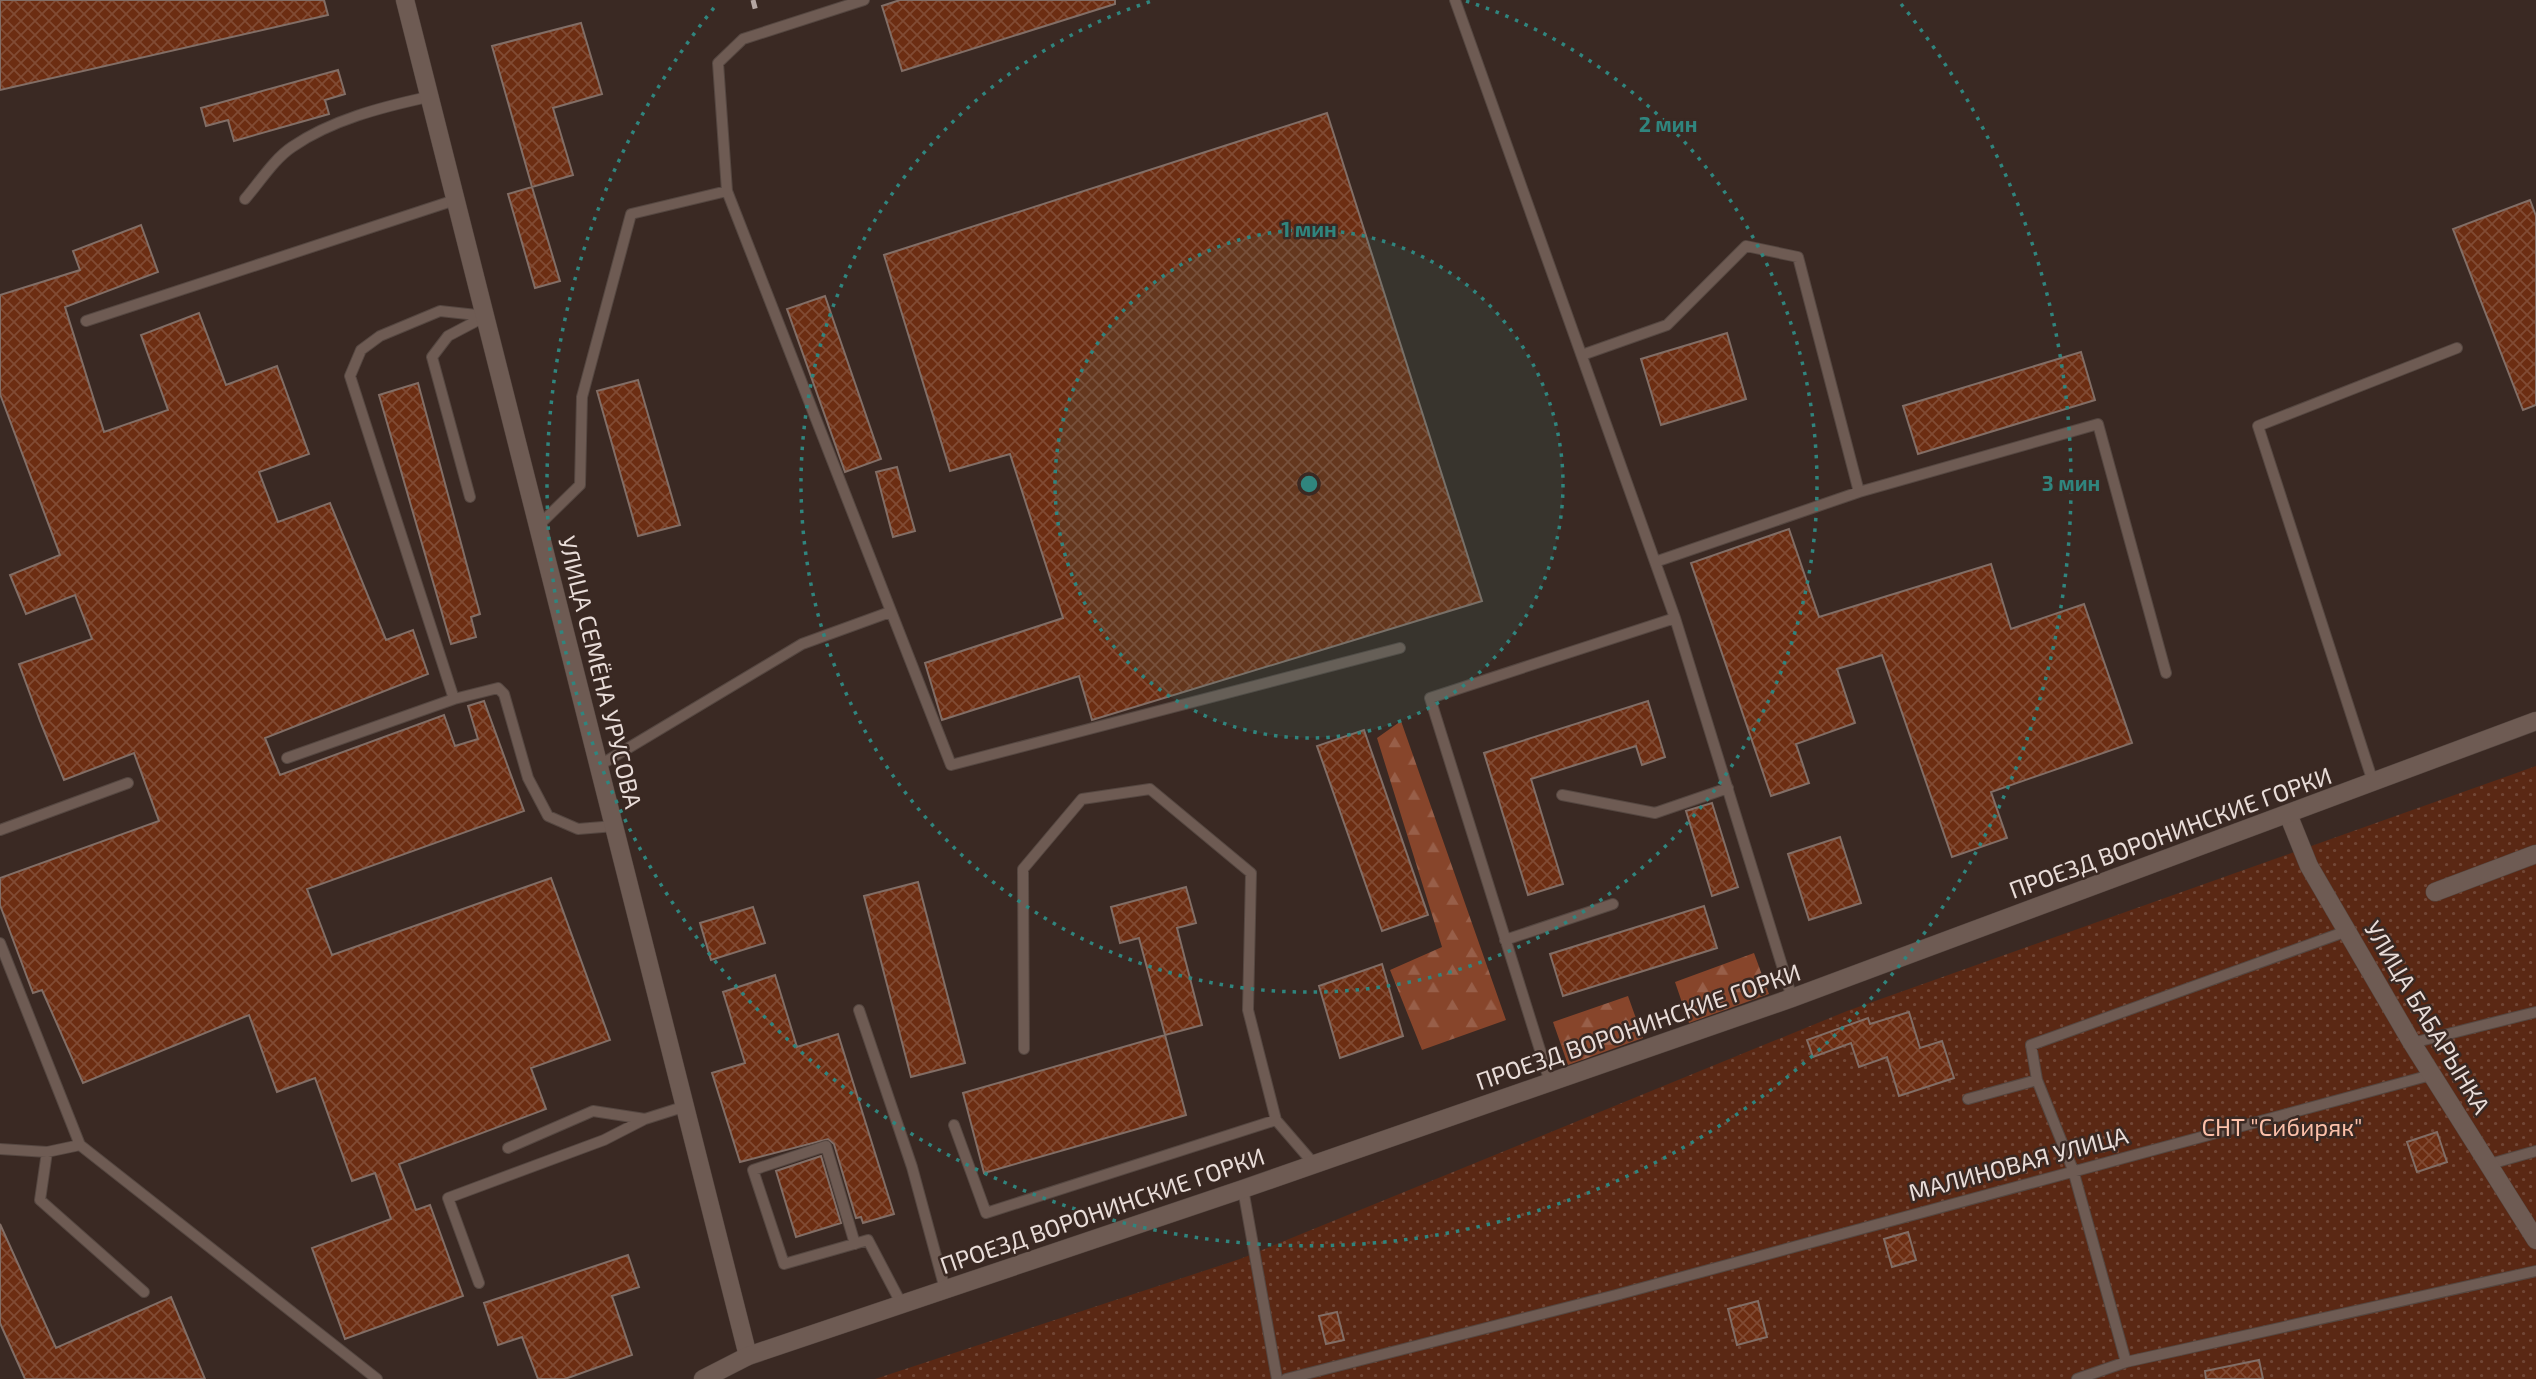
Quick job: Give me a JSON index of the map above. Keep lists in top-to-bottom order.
{
  "streets": {
    "street": ["УЛИЦА СЕМЁНА УРУСОВА", "ПРОЕЗД ВОРОНИНСКИЕ ГОРКИ", "УЛИЦА БАБАРЫНКА"],
    "lane": ["МАЛИНОВАЯ УЛИЦА"]
  },
  "crossings": [
    ["УЛИЦА СЕМЁНА УРУСОВА", "ПРОЕЗД ВОРОНИНСКИЕ ГОРКИ"],
    ["ПРОЕЗД ВОРОНИНСКИЕ ГОРКИ", "УЛИЦА БАБАРЫНКА"],
    ["УЛИЦА БАБАРЫНКА", "МАЛИНОВАЯ УЛИЦА"]
  ],
  "parks": ["СНТ \"Сибиряк\""],
  "rings": ["2 мин", "1 мин", "3 мин"]
}
